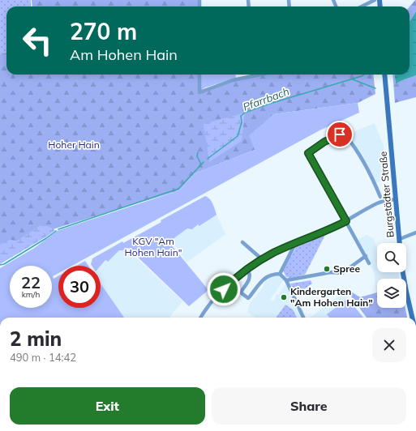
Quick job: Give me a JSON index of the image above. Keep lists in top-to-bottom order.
{
  "streets": {
    "main road": ["Burgstädter Straße"]
  },
  "water": ["Pfarrbach"],
  "parks": ["Hoher Hain", "KGV \"Am Hohen Hain\""],
  "places": ["Spree", "Kindergarten \"Am Hohen Hain\""],
  "page": {
    "turn": ["270 m", "Am Hohen Hain"],
    "speed": "22 km/h",
    "limit": "30",
    "heading": ["2 min", "490 m · 14:42"],
    "buttons": ["Exit", "Share"]
  }
}
